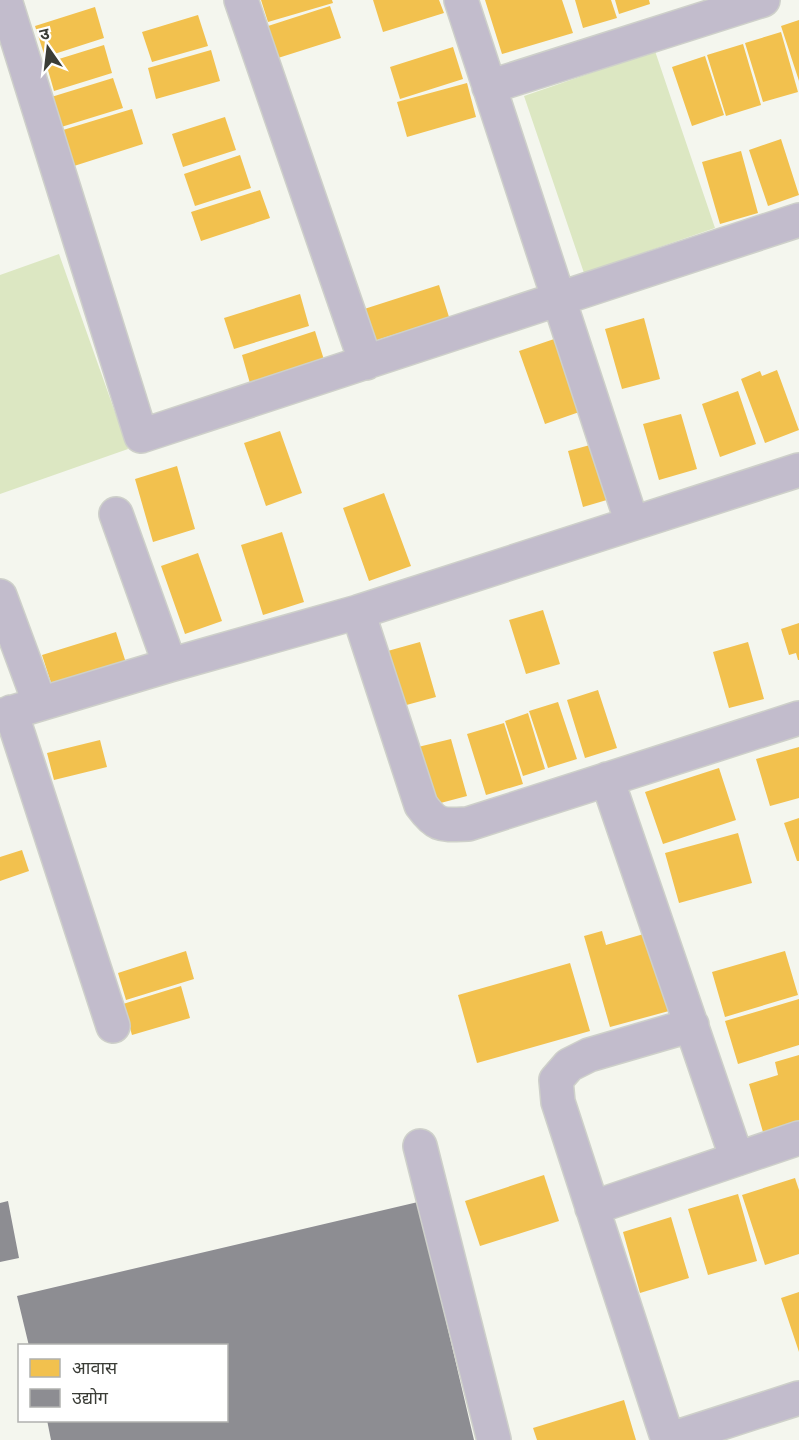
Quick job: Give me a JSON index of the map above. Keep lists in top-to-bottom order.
{
  "legend": ["आवास", "उद्योग"],
  "north": "top"
}
